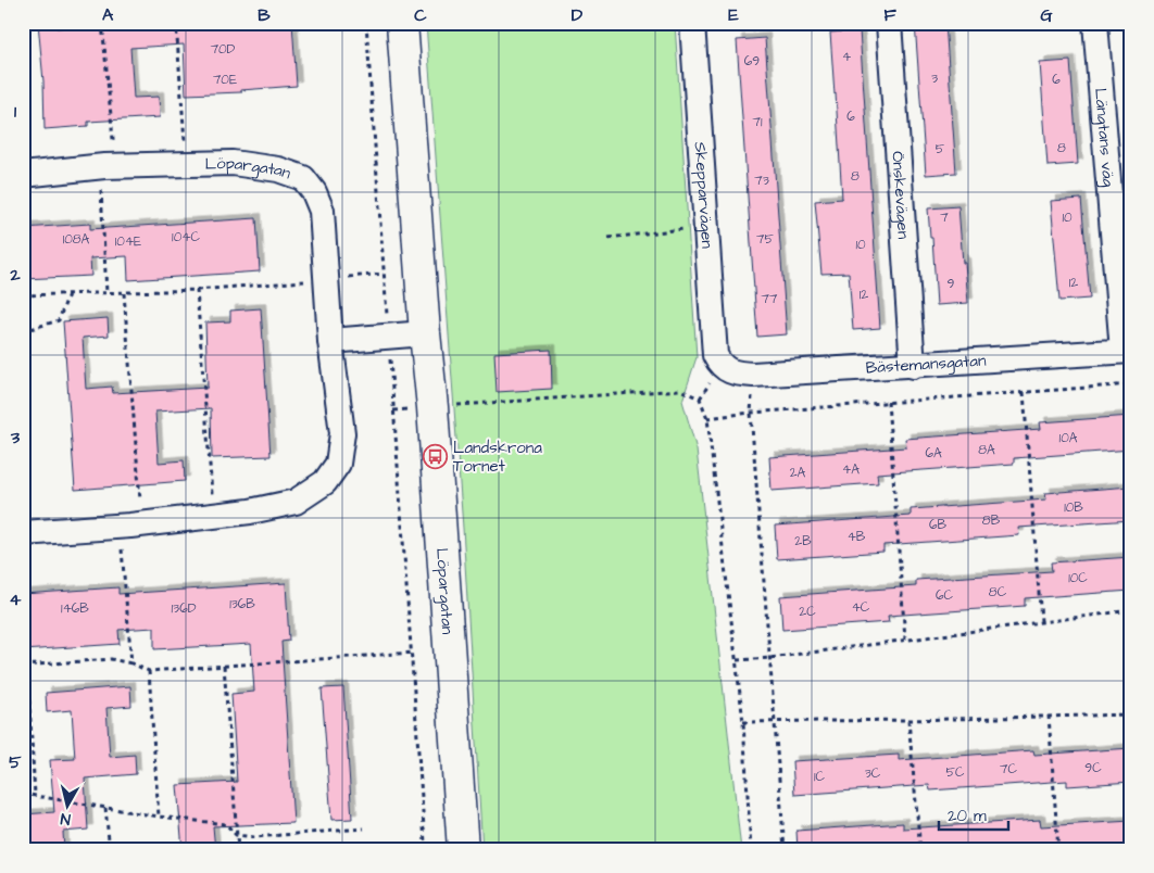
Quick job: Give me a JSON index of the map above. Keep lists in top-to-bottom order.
{
  "streets": {
    "street": [
      "Längtans väg",
      "Löpargatan",
      "Önskevägen",
      "Skepparvägen",
      "Bästemansgatan"
    ]
  },
  "crossings": [
    ["Längtans väg", "Bästemansgatan"],
    ["Önskevägen", "Bästemansgatan"],
    ["Skepparvägen", "Bästemansgatan"]
  ],
  "places": {
    "bus stop": ["Landskrona Tornet"]
  },
  "house_numbers": [
    "70D",
    "4",
    "69",
    "3",
    "70E",
    "6",
    "6",
    "71",
    "8",
    "5",
    "8",
    "73",
    "7",
    "10",
    "104C",
    "108A",
    "75",
    "104E",
    "10",
    "12",
    "9",
    "12",
    "77",
    "10A",
    "8A",
    "6A",
    "4A",
    "2A",
    "10B",
    "8B",
    "6B",
    "4B",
    "2B",
    "10C",
    "8C",
    "6C",
    "136B",
    "4C",
    "146B",
    "136D",
    "2C",
    "9C",
    "7C",
    "5C",
    "3C",
    "1C"
  ],
  "scale_bar": "20 m",
  "north": "bottom",
  "grid": {
    "columns": [
      "A",
      "B",
      "C",
      "D",
      "E",
      "F",
      "G"
    ],
    "rows": [
      "1",
      "2",
      "3",
      "4",
      "5"
    ]
  }
}
